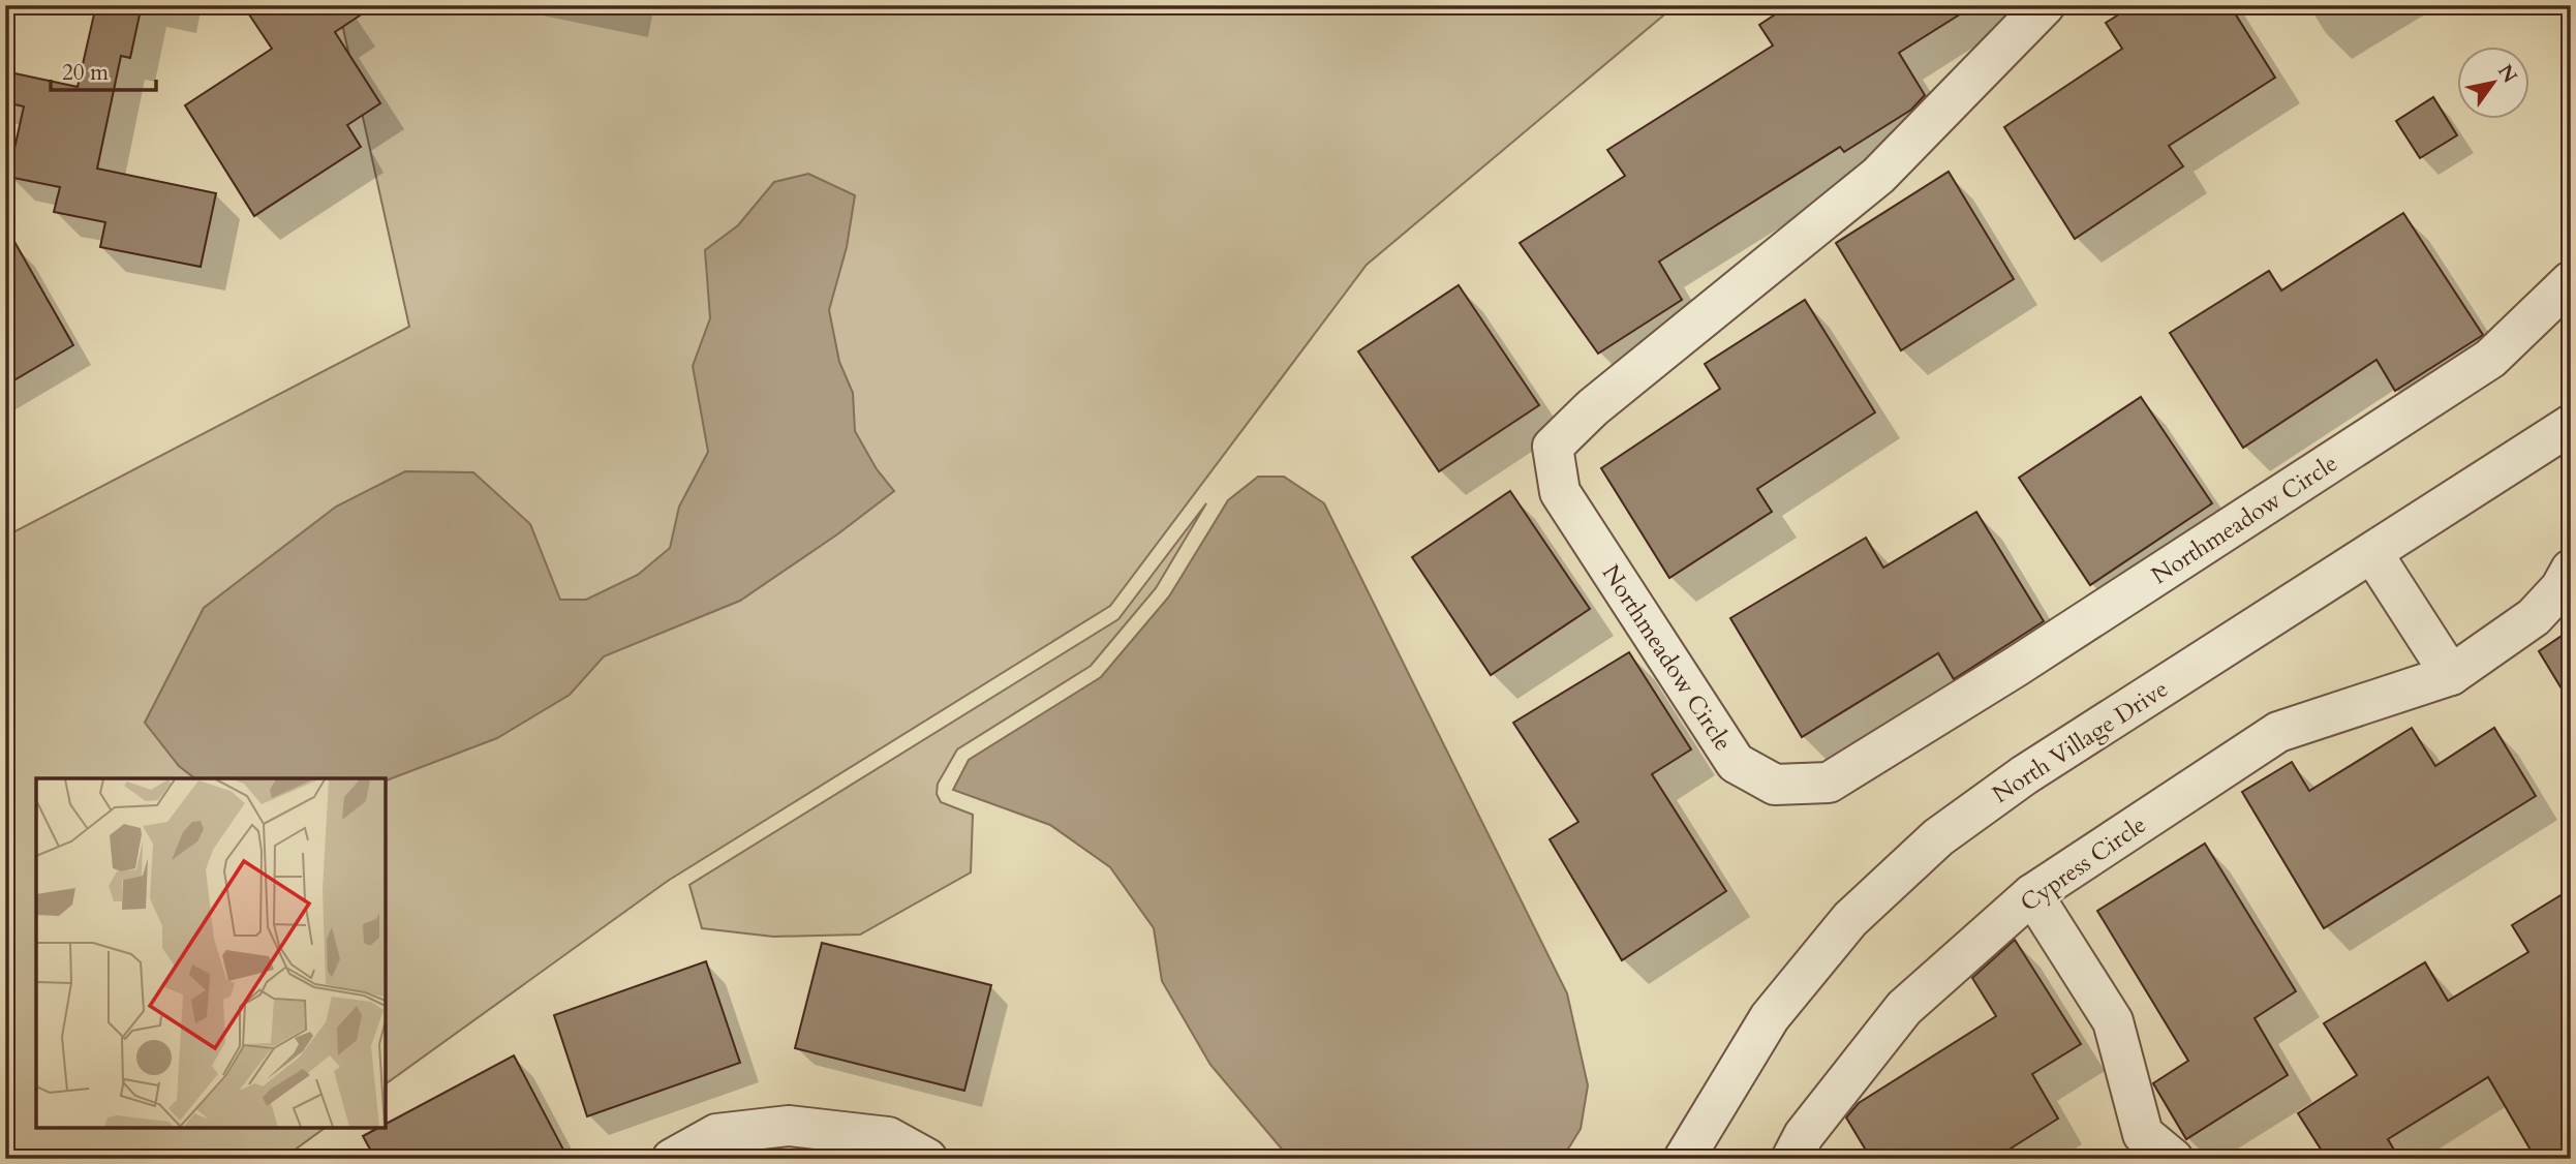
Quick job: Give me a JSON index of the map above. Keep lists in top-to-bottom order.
{
  "streets": {
    "street": ["Northmeadow Circle", "North Village Drive", "Cypress Circle"]
  },
  "scale_bar": "20 m",
  "north": "top right"
}
